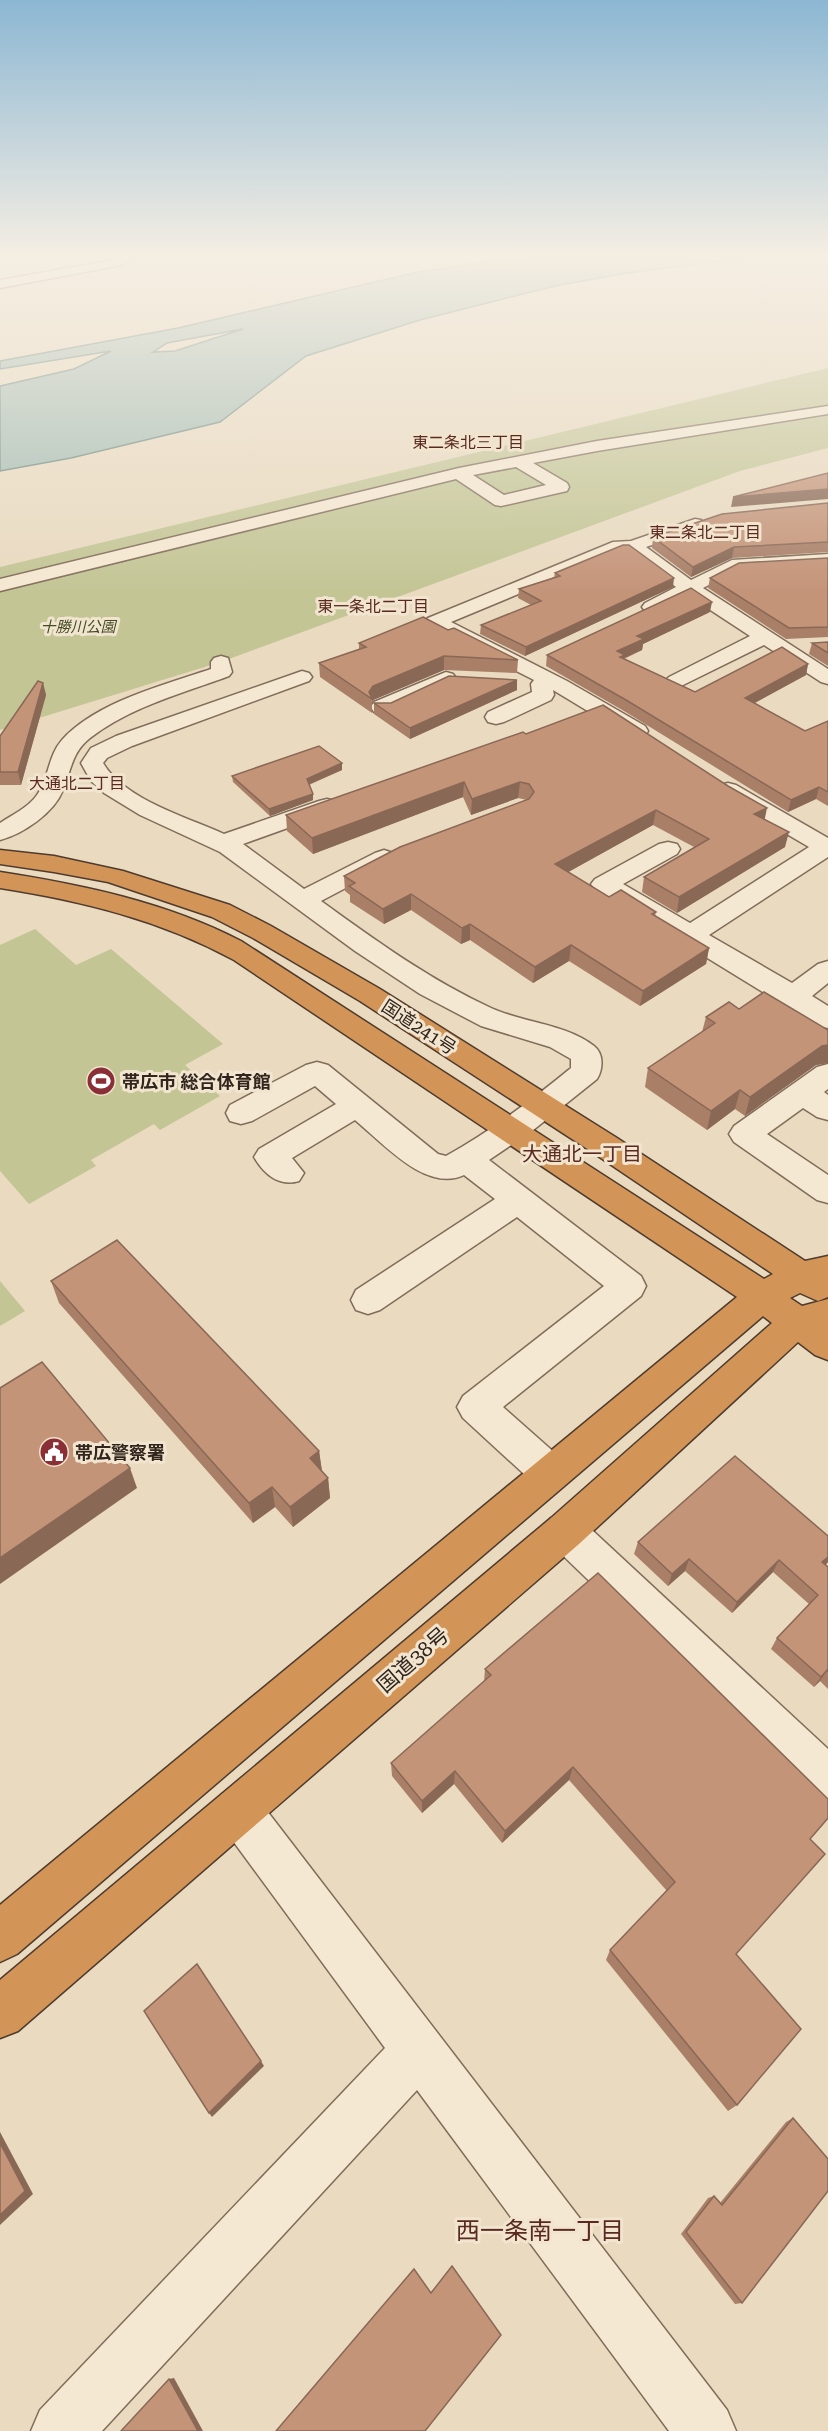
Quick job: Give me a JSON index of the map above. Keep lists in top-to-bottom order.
{
  "streets": {
    "highway": ["国道241号", "国道38号"]
  },
  "crossings": [
    ["国道241号", "国道38号"]
  ],
  "districts": [
    "東二条北三丁目",
    "東二条北二丁目",
    "東一条北二丁目",
    "大通北二丁目",
    "大通北一丁目",
    "西一条南一丁目"
  ],
  "parks": ["十勝川公園"],
  "places": {
    "sports": ["帯広市 総合体育館"],
    "public building": ["帯広警察署"]
  }
}
